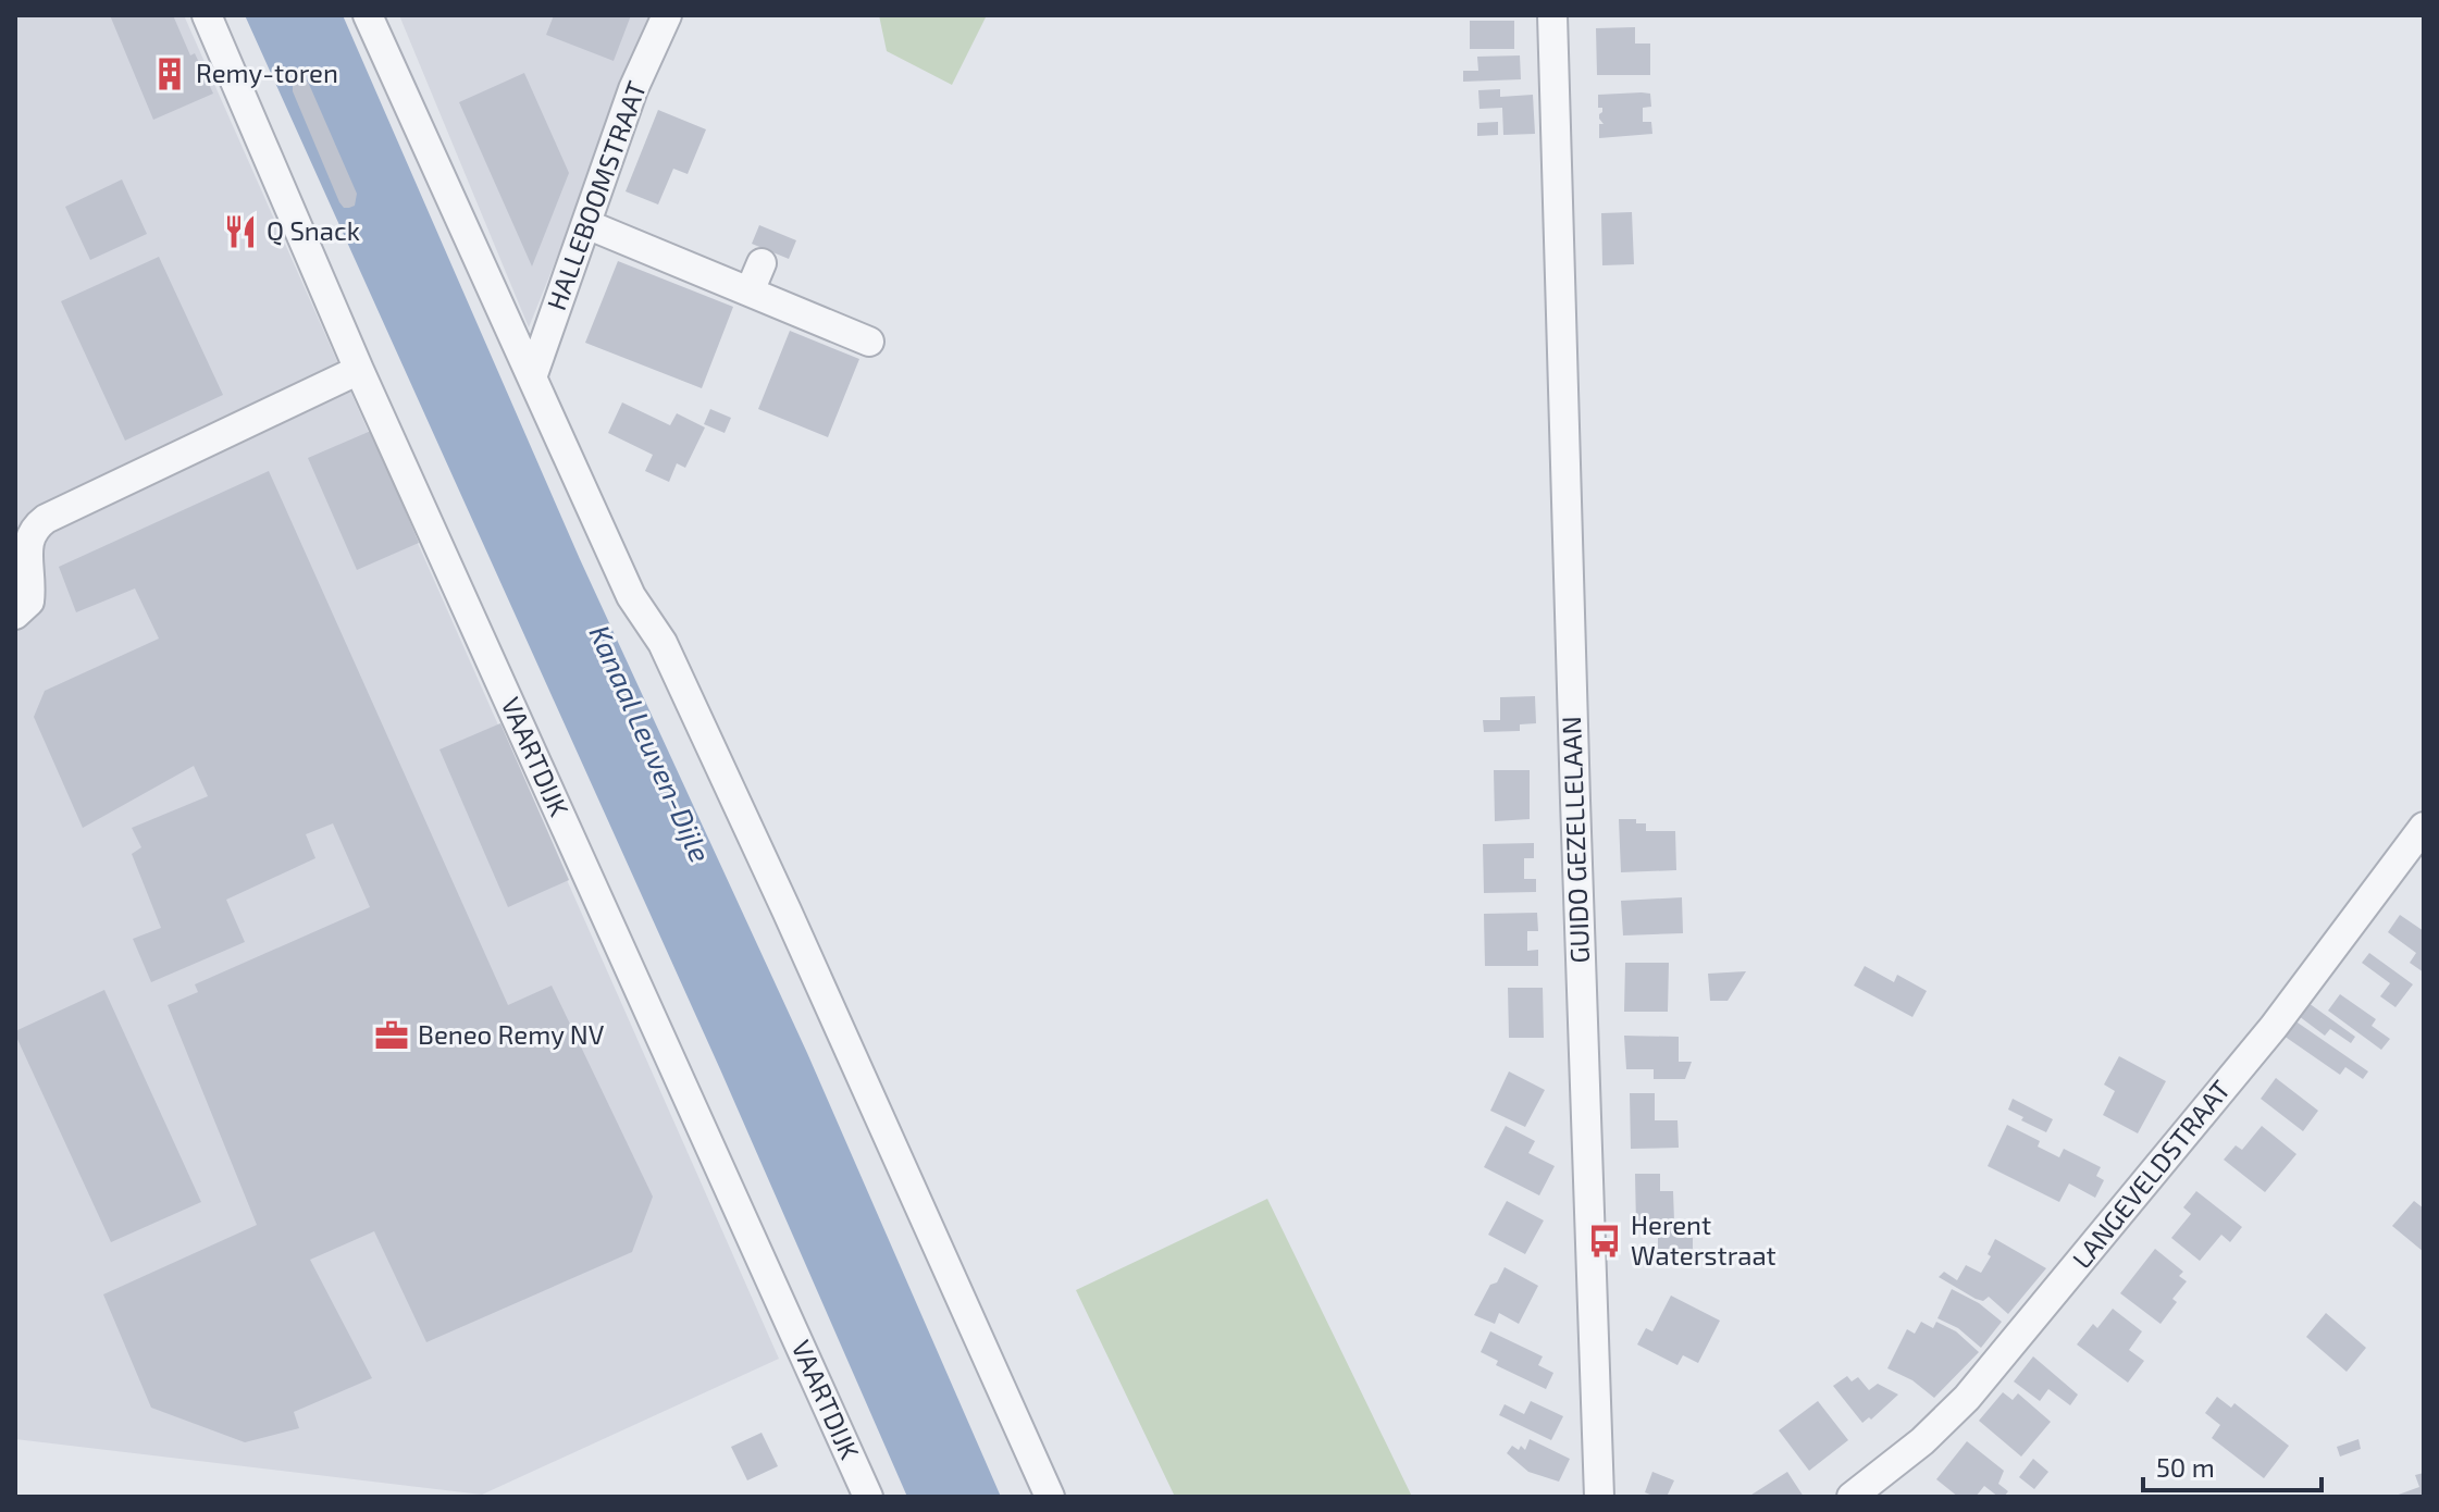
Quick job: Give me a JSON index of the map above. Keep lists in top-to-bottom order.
{
  "streets": {
    "street": [
      "HALLEBOOMSTRAAT",
      "VAARTDIJK",
      "GUIDO GEZELLELAAN",
      "LANGEVELDSTRAAT"
    ]
  },
  "water": ["Kanaal Leuven-Dijle"],
  "places": {
    "building": ["Remy-toren"],
    "restaurant": ["Q Snack"],
    "office": ["Beneo Remy NV"],
    "bus stop": ["Herent Waterstraat"]
  },
  "scale_bar": "50 m"
}
